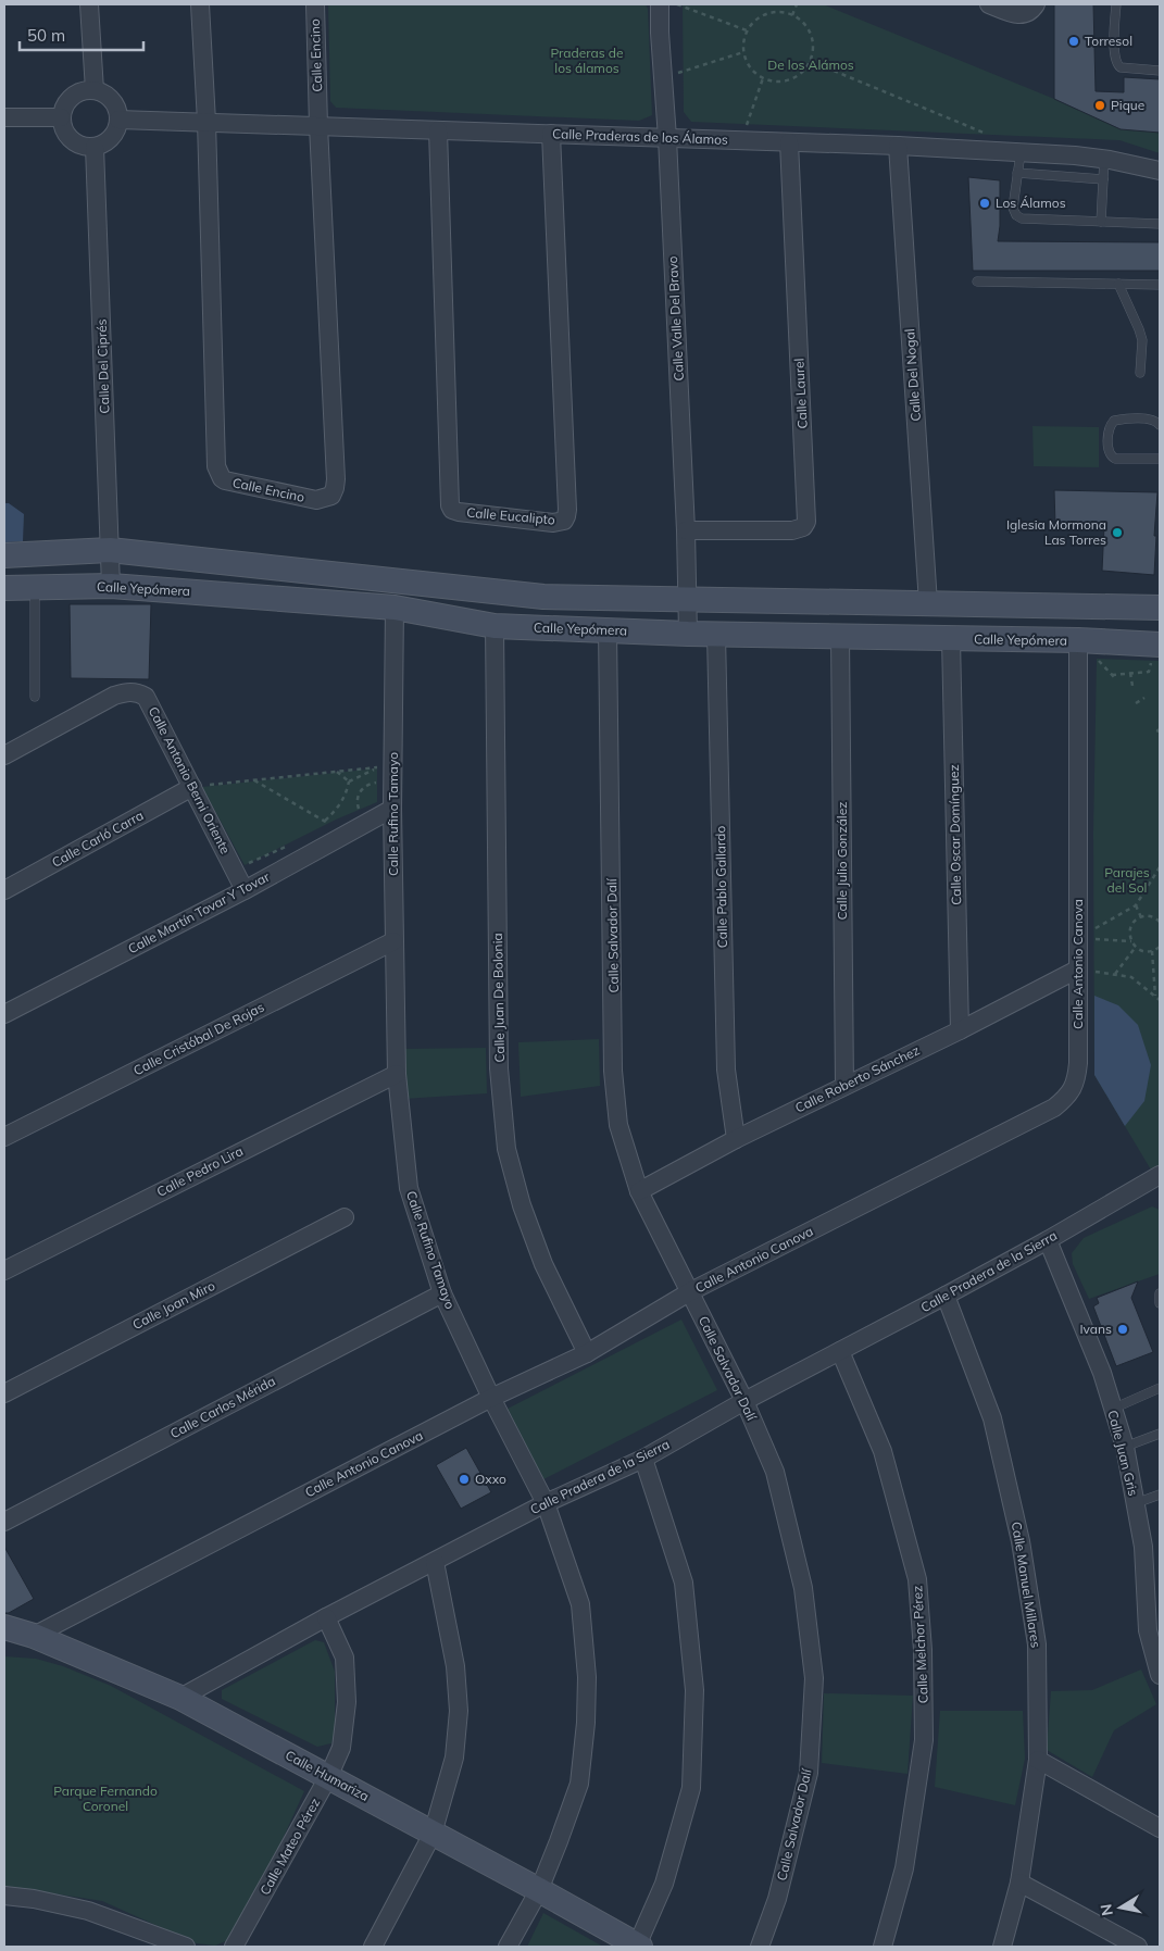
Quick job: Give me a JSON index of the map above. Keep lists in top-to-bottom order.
{
  "streets": {
    "main road": ["Calle Yepómera", "Calle Humariza"],
    "street": [
      "Calle Encino",
      "Calle Praderas de los Álamos",
      "Calle Valle Del Bravo",
      "Calle Del Ciprés",
      "Calle Del Nogal",
      "Calle Laurel",
      "Calle Eucalipto",
      "Calle Antonio Berni Oriente",
      "Calle Rufino Tamayo",
      "Calle Oscar Domínguez",
      "Calle Carló Carra",
      "Calle Julio González",
      "Calle Pablo Gallardo",
      "Calle Martín Tovar Y Tovar",
      "Calle Salvador Dalí",
      "Calle Antonio Canova",
      "Calle Juan De Bolonia",
      "Calle Cristóbal De Rojas",
      "Calle Roberto Sánchez",
      "Calle Pedro Lira",
      "Calle Pradera de la Sierra",
      "Calle Joan Miro",
      "Calle Carlos Mérida",
      "Calle Juan Gris",
      "Calle Manuel Millares",
      "Calle Melchor Pérez",
      "Calle Mateo Pérez"
    ]
  },
  "crossings": [
    ["Calle Encino", "Calle Praderas de los Álamos"],
    ["Calle Praderas de los Álamos", "Calle Valle Del Bravo"],
    ["Calle Praderas de los Álamos", "Calle Del Ciprés"],
    ["Calle Praderas de los Álamos", "Calle Del Nogal"],
    ["Calle Praderas de los Álamos", "Calle Laurel"],
    ["Calle Praderas de los Álamos", "Calle Eucalipto"],
    ["Calle Valle Del Bravo", "Calle Laurel"],
    ["Calle Valle Del Bravo", "Calle Yepómera"],
    ["Calle Del Ciprés", "Calle Yepómera"],
    ["Calle Yepómera", "Calle Rufino Tamayo"],
    ["Calle Yepómera", "Calle Oscar Domínguez"],
    ["Calle Yepómera", "Calle Julio González"],
    ["Calle Yepómera", "Calle Pablo Gallardo"],
    ["Calle Yepómera", "Calle Salvador Dalí"],
    ["Calle Yepómera", "Calle Antonio Canova"],
    ["Calle Yepómera", "Calle Juan De Bolonia"],
    ["Calle Antonio Berni Oriente", "Calle Carló Carra"],
    ["Calle Antonio Berni Oriente", "Calle Martín Tovar Y Tovar"],
    ["Calle Rufino Tamayo", "Calle Martín Tovar Y Tovar"],
    ["Calle Rufino Tamayo", "Calle Antonio Canova"],
    ["Calle Rufino Tamayo", "Calle Cristóbal De Rojas"],
    ["Calle Rufino Tamayo", "Calle Pedro Lira"],
    ["Calle Rufino Tamayo", "Calle Pradera de la Sierra"],
    ["Calle Rufino Tamayo", "Calle Carlos Mérida"],
    ["Calle Rufino Tamayo", "Calle Humariza"],
    ["Calle Oscar Domínguez", "Calle Roberto Sánchez"],
    ["Calle Julio González", "Calle Roberto Sánchez"],
    ["Calle Pablo Gallardo", "Calle Roberto Sánchez"],
    ["Calle Salvador Dalí", "Calle Antonio Canova"],
    ["Calle Salvador Dalí", "Calle Roberto Sánchez"],
    ["Calle Salvador Dalí", "Calle Pradera de la Sierra"],
    ["Calle Antonio Canova", "Calle Juan De Bolonia"],
    ["Calle Antonio Canova", "Calle Roberto Sánchez"],
    ["Calle Antonio Canova", "Calle Humariza"],
    ["Calle Pradera de la Sierra", "Calle Juan Gris"],
    ["Calle Pradera de la Sierra", "Calle Manuel Millares"],
    ["Calle Pradera de la Sierra", "Calle Melchor Pérez"],
    ["Calle Pradera de la Sierra", "Calle Humariza"],
    ["Calle Pradera de la Sierra", "Calle Mateo Pérez"],
    ["Calle Humariza", "Calle Mateo Pérez"]
  ],
  "parks": [
    "Praderas de los álamos",
    "De los Alámos",
    "Parajes del Sol",
    "Parque Fernando Coronel"
  ],
  "places": [
    "Torresol",
    "Pique",
    "Los Álamos",
    "Iglesia Mormona Las Torres",
    "Ivans",
    "Oxxo"
  ],
  "scale_bar": "50 m",
  "north": "left"
}
